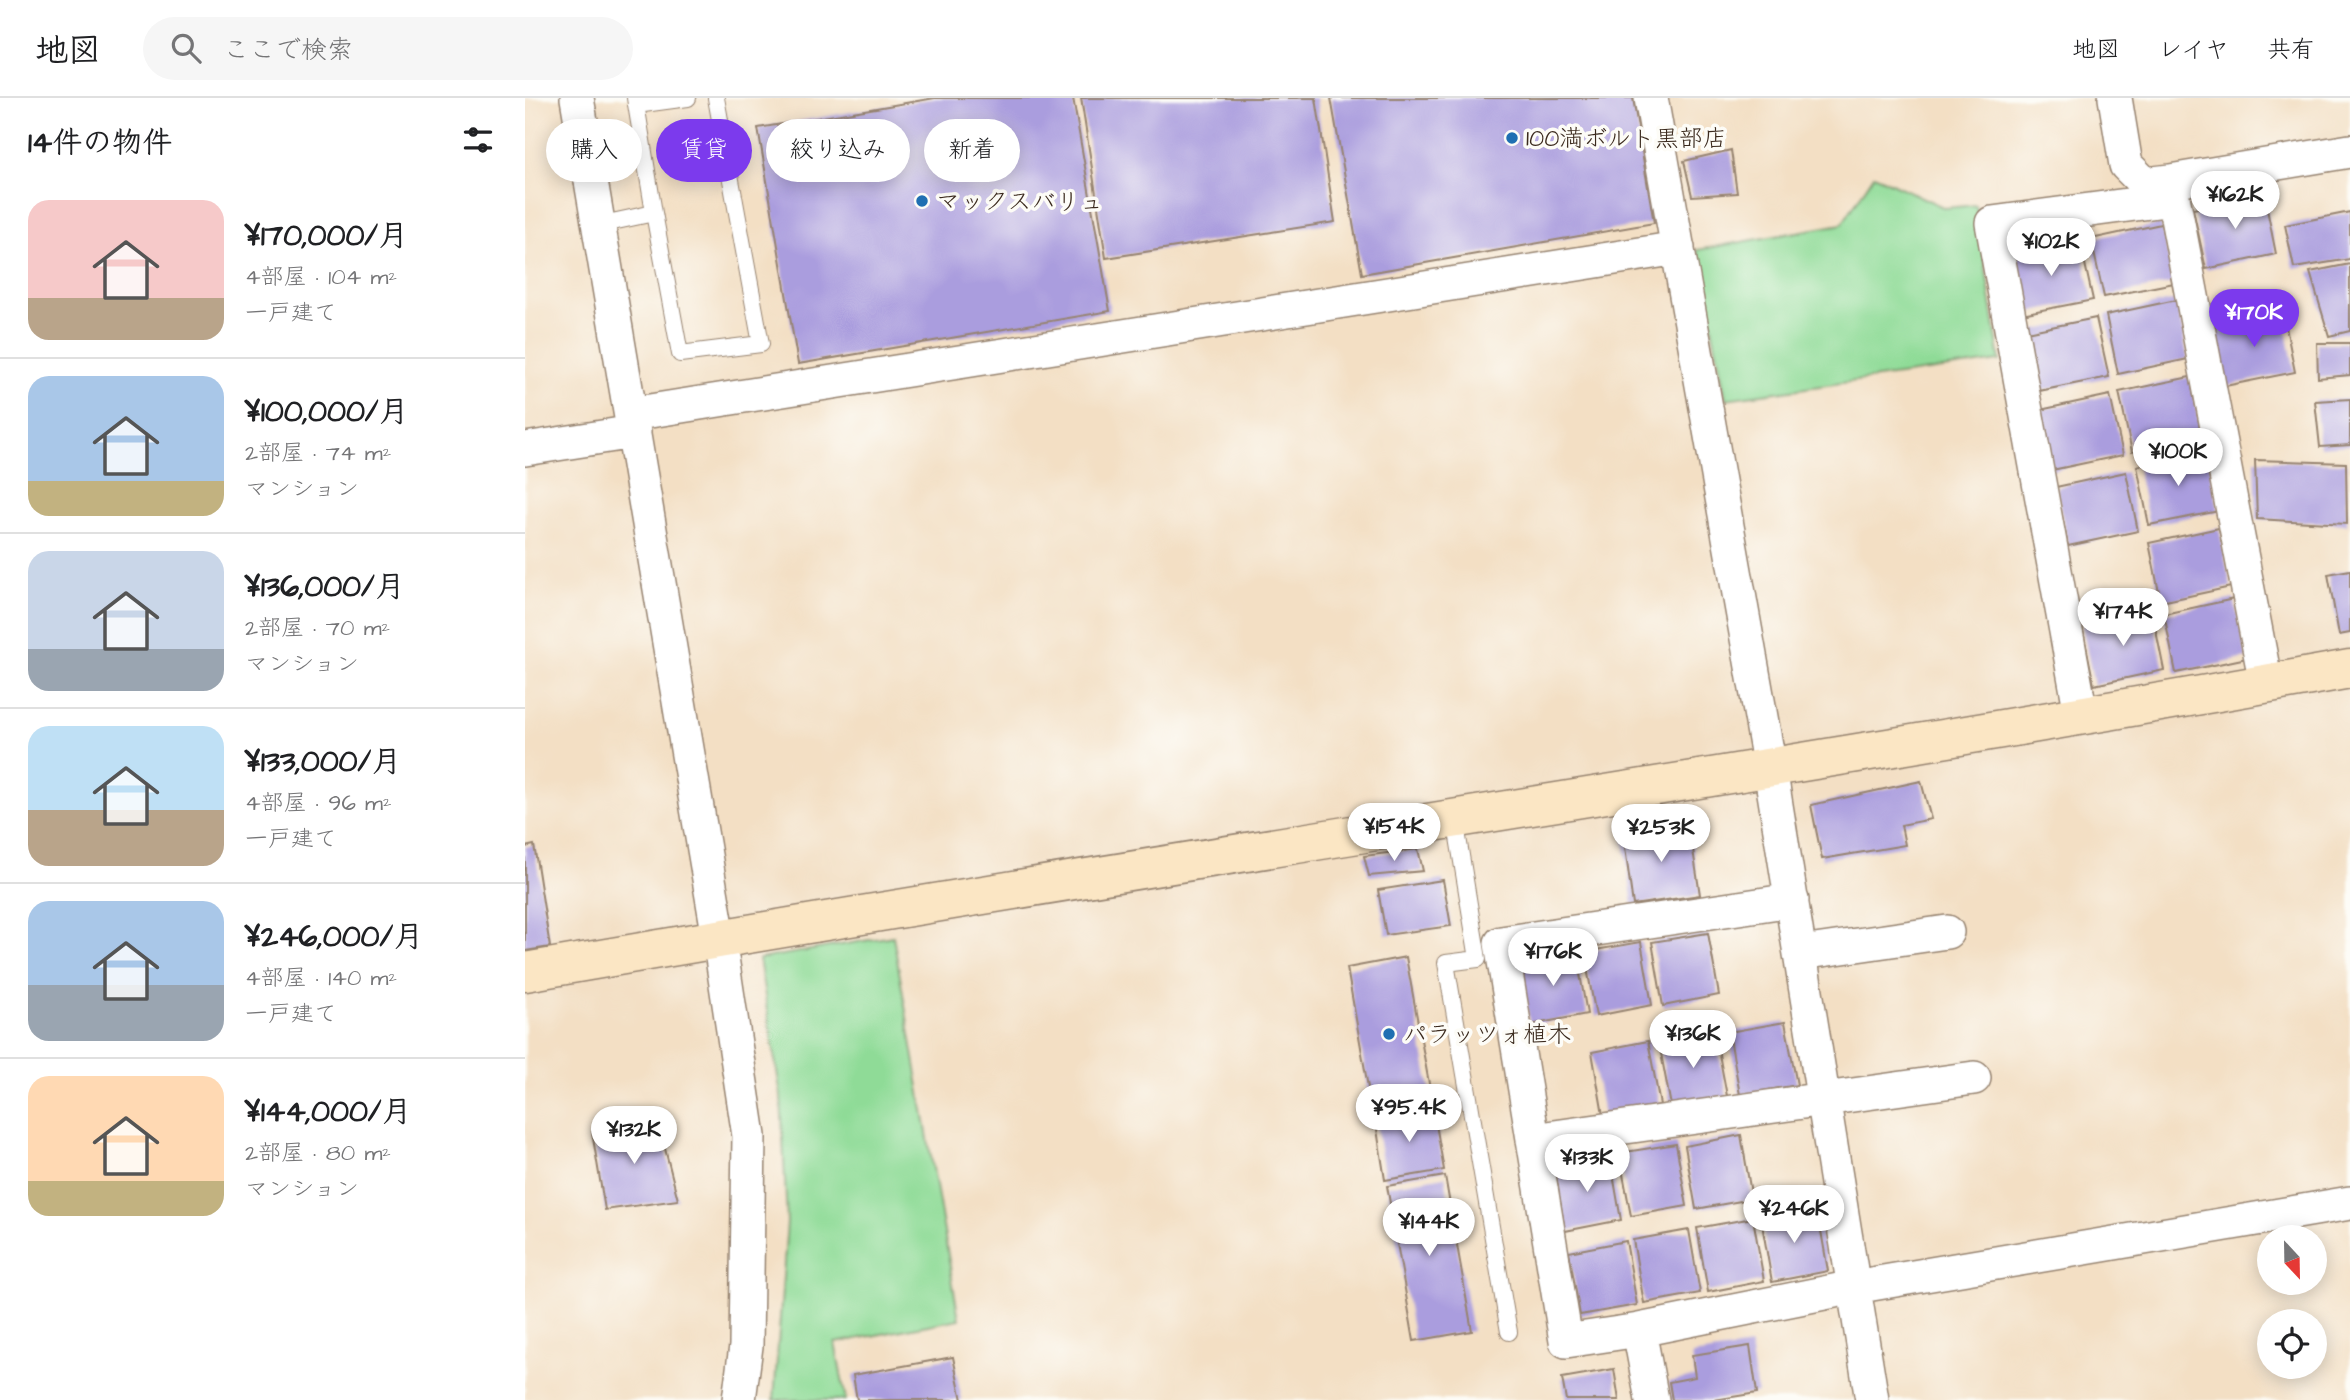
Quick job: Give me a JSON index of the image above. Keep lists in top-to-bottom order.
{
  "places": ["100満ボルト黒部店", "マックスバリュ", "パラッツォ植木"],
  "north": "bottom",
  "page": {
    "header": "地図",
    "search": "ここで検索",
    "nav": ["地図", "レイヤ", "共有"],
    "heading": "14件の物件",
    "chip": [
      "購入",
      "賃貸",
      "絞り込み",
      "新着"
    ],
    "price": [
      "¥162K",
      "¥102K",
      "¥170K",
      "¥100K",
      "¥174K",
      "¥154K",
      "¥253K",
      "¥176K",
      "¥136K",
      "¥95.4K",
      "¥132K",
      "¥133K",
      "¥246K",
      "¥144K"
    ],
    "list": [
      {
        "name": "¥170,000/月",
        "note": "4部屋 · 104 m² · 一戸建て"
      },
      {
        "name": "¥100,000/月",
        "note": "2部屋 · 74 m² · マンション"
      },
      {
        "name": "¥136,000/月",
        "note": "2部屋 · 70 m² · マンション"
      },
      {
        "name": "¥133,000/月",
        "note": "4部屋 · 96 m² · 一戸建て"
      },
      {
        "name": "¥246,000/月",
        "note": "4部屋 · 140 m² · 一戸建て"
      },
      {
        "name": "¥144,000/月",
        "note": "2部屋 · 80 m² · マンション"
      }
    ]
  }
}
